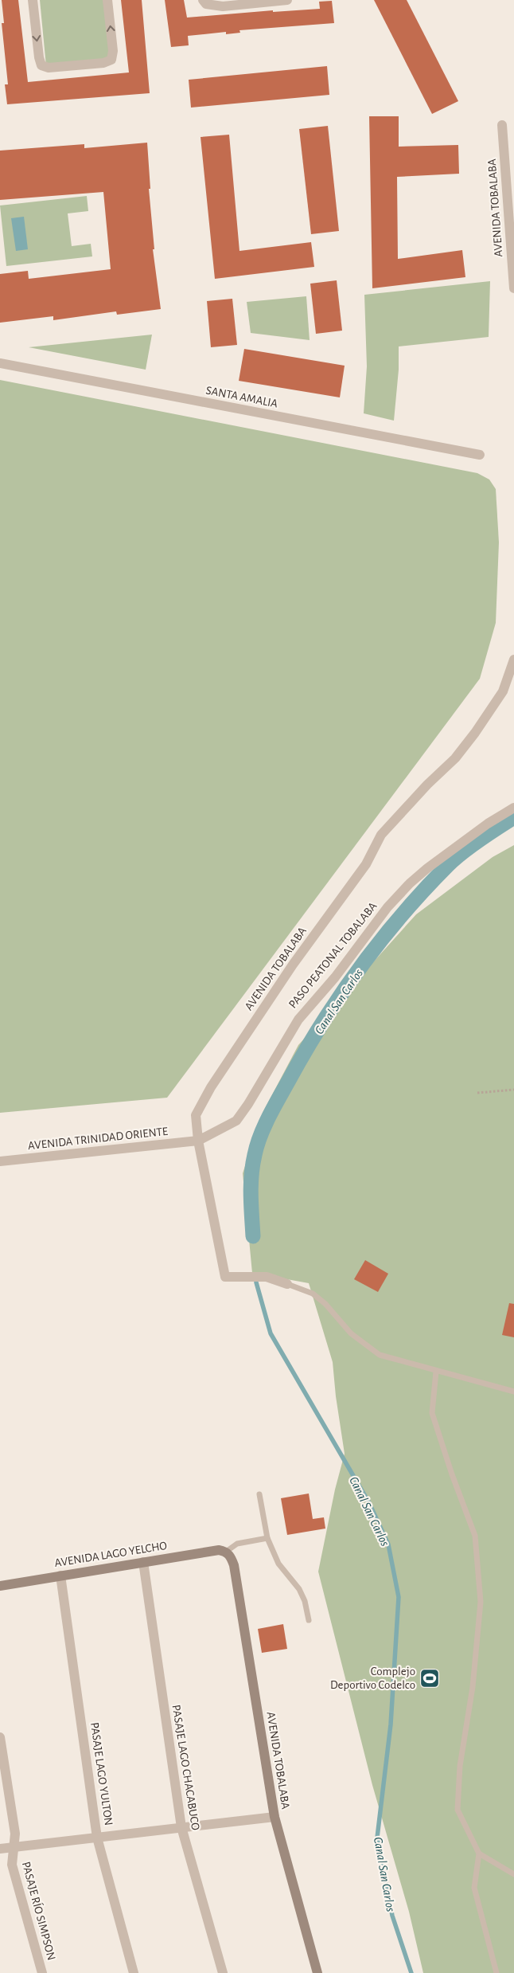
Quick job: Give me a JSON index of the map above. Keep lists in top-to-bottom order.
{
  "streets": {
    "street": [
      "AVENIDA TOBALABA",
      "SANTA AMALIA",
      "PASO PEATONAL TOBALABA",
      "AVENIDA TRINIDAD ORIENTE",
      "AVENIDA LAGO YELCHO",
      "PASAJE LAGO CHACABUCO",
      "PASAJE LAGO YULTON",
      "PASAJE RÍO SIMPSON"
    ]
  },
  "crossings": [
    ["AVENIDA TOBALABA", "PASO PEATONAL TOBALABA"],
    ["AVENIDA TOBALABA", "AVENIDA TRINIDAD ORIENTE"],
    ["AVENIDA TOBALABA", "AVENIDA LAGO YELCHO"],
    ["PASO PEATONAL TOBALABA", "AVENIDA TRINIDAD ORIENTE"],
    ["AVENIDA LAGO YELCHO", "PASAJE LAGO CHACABUCO"],
    ["AVENIDA LAGO YELCHO", "PASAJE LAGO YULTON"]
  ],
  "water": ["Canal San Carlos"],
  "places": {
    "sports": ["Complejo Deportivo Codelco"]
  }
}
